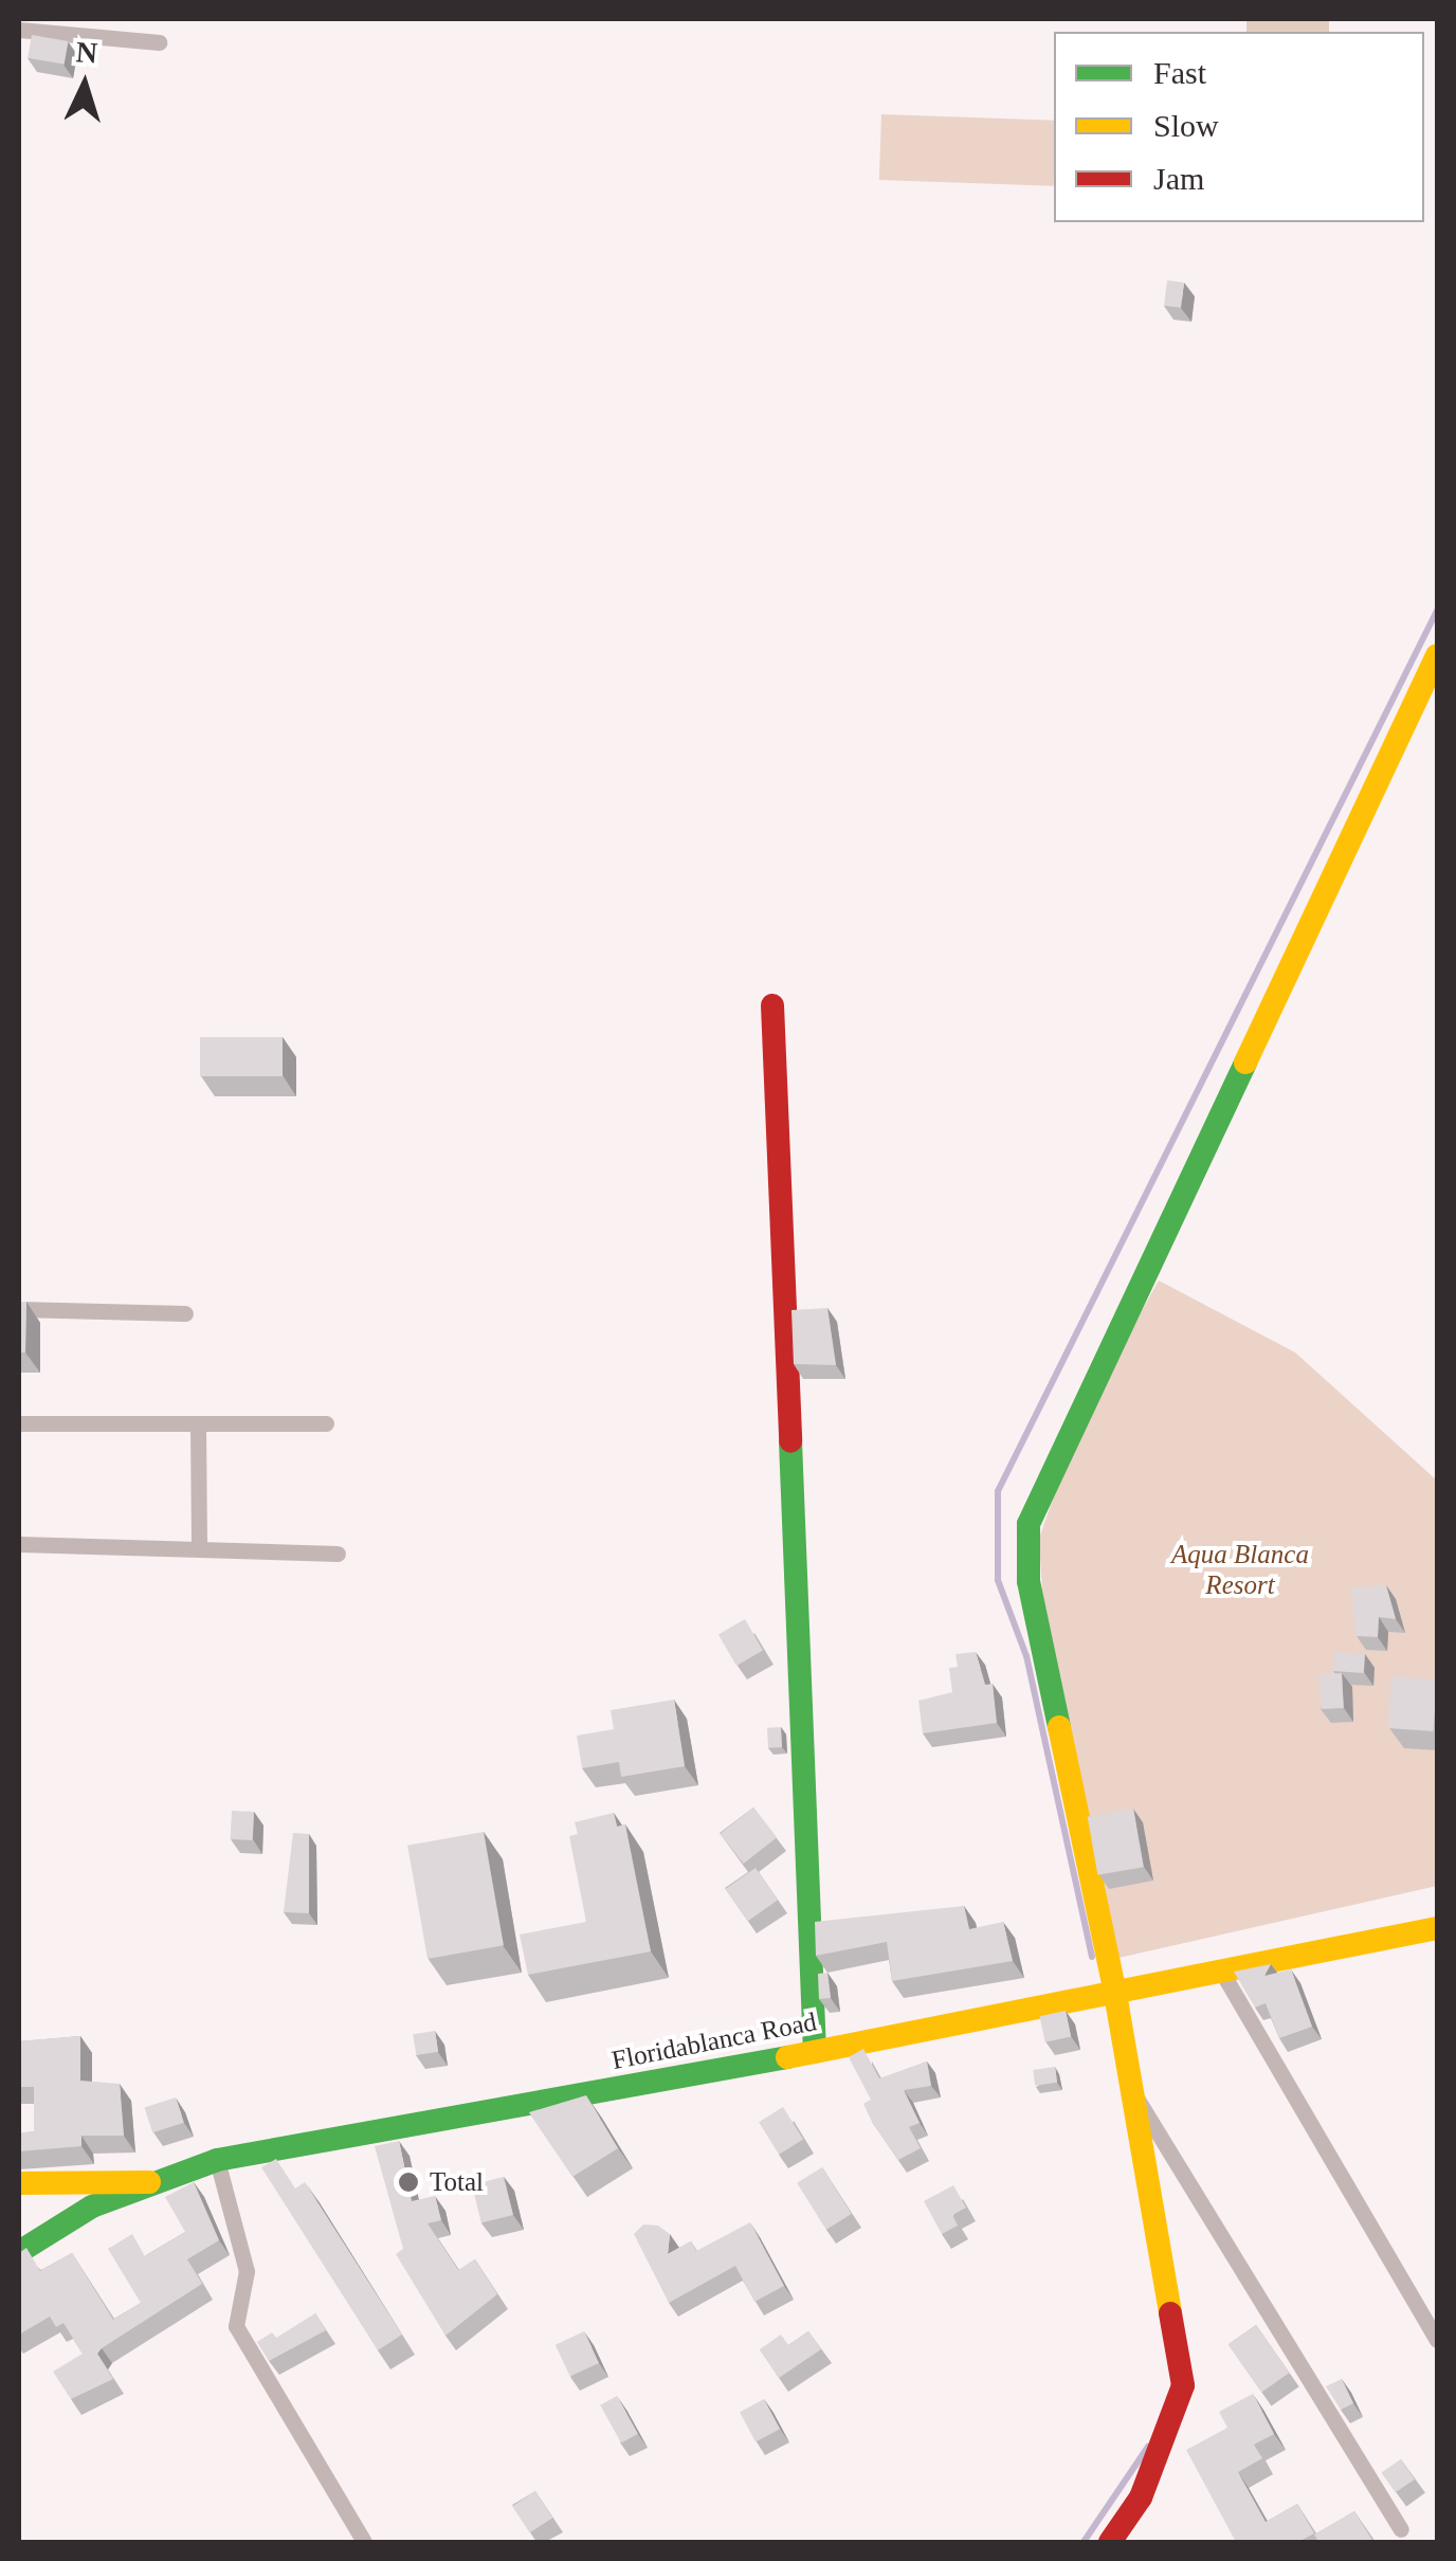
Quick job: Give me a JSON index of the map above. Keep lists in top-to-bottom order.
{
  "streets": {
    "street": ["Floridablanca Road"]
  },
  "parks": ["Aqua Blanca Resort"],
  "places": ["Total"],
  "legend": ["Fast", "Slow", "Jam"],
  "north": "top"
}
